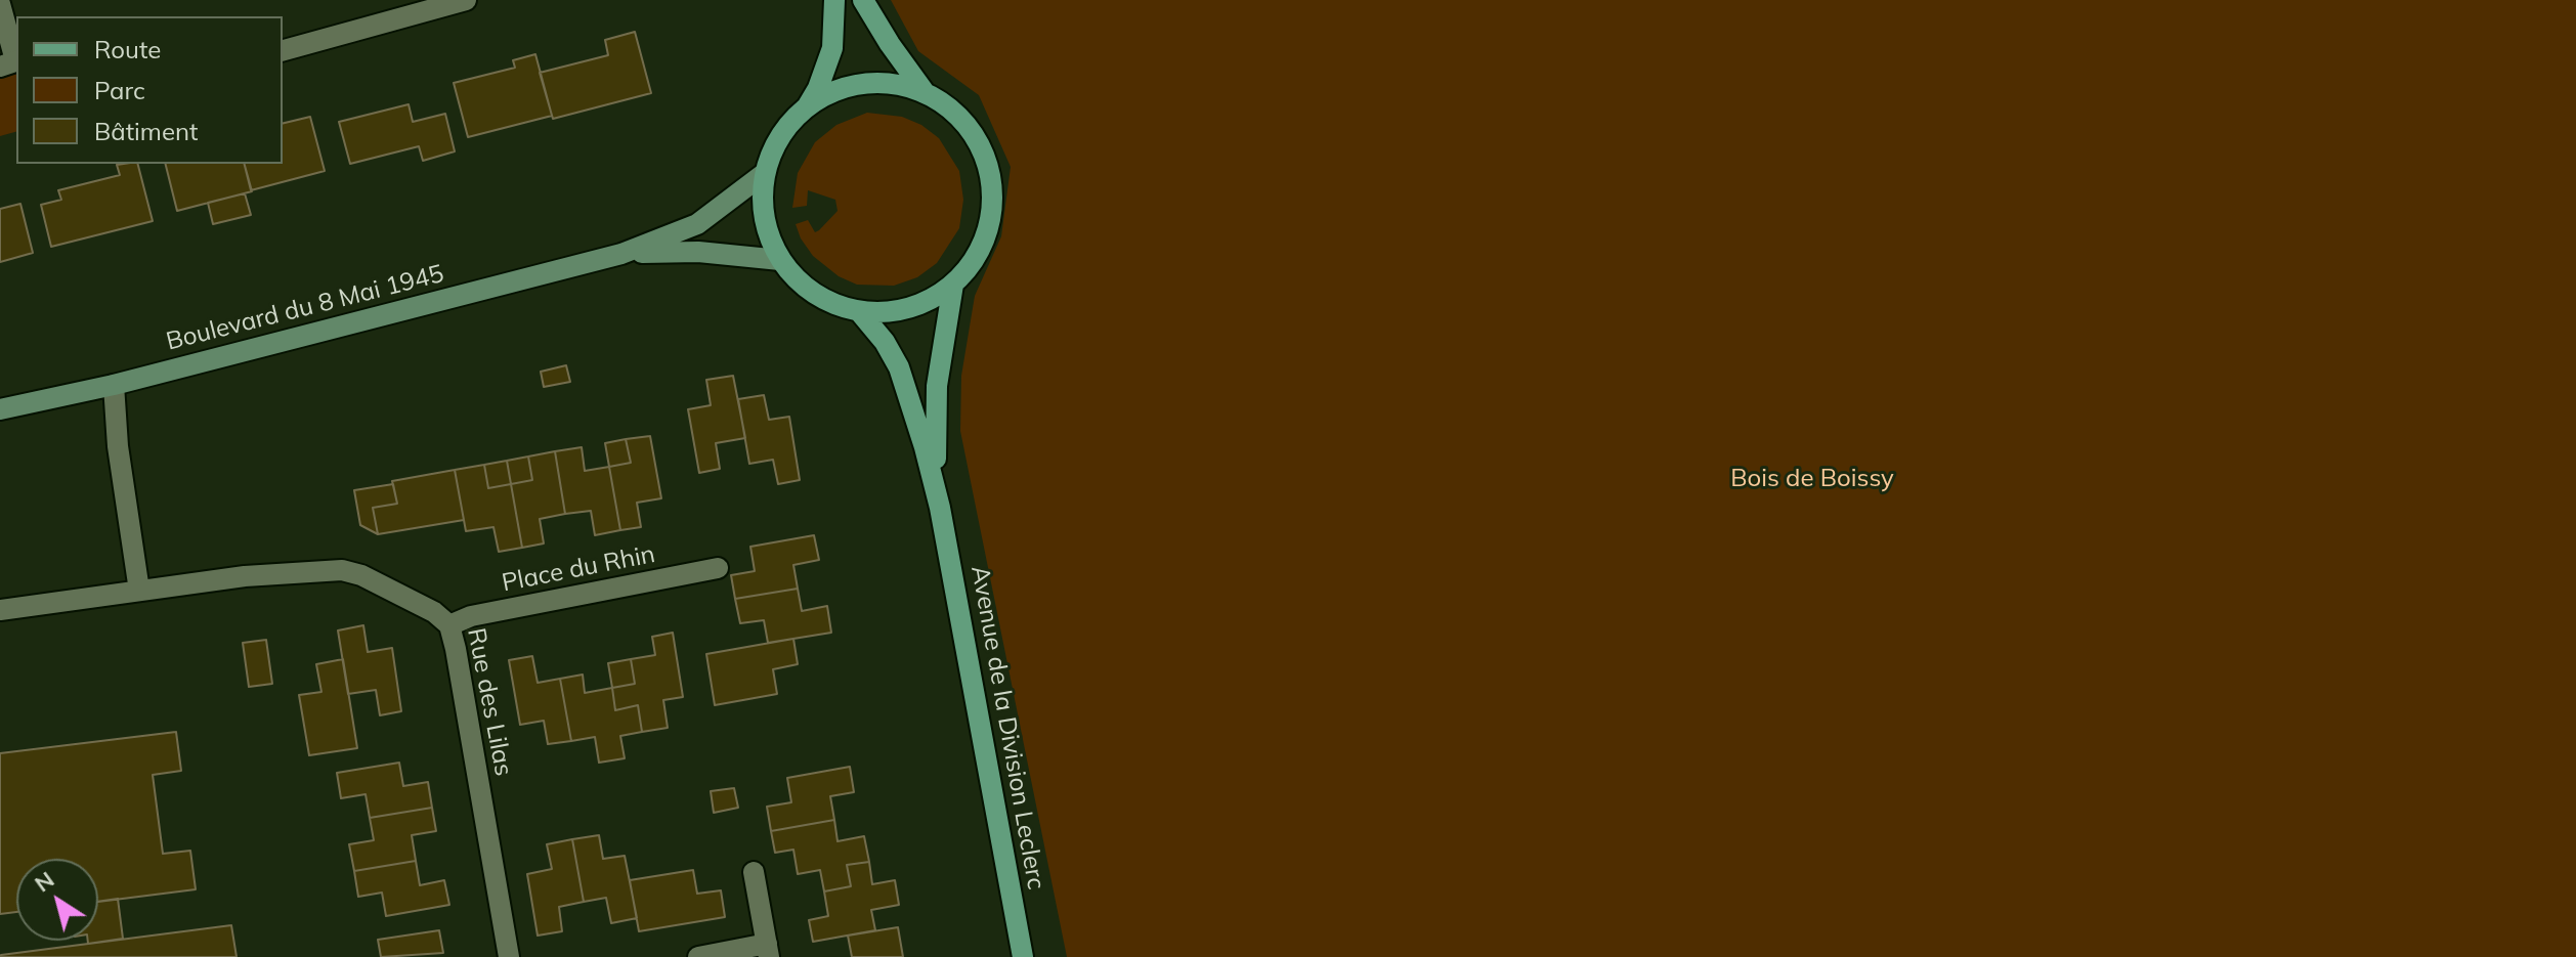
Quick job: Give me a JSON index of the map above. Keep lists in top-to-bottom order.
{
  "streets": {
    "main road": ["Avenue de la Division Leclerc"],
    "street": ["Boulevard du 8 Mai 1945", "Place du Rhin", "Rue des Lilas"]
  },
  "crossings": [
    ["Boulevard du 8 Mai 1945", "Avenue de la Division Leclerc"],
    ["Place du Rhin", "Rue des Lilas"]
  ],
  "parks": ["Bois de Boissy"],
  "legend": ["Route", "Parc", "Bâtiment"],
  "north": "top left"
}
